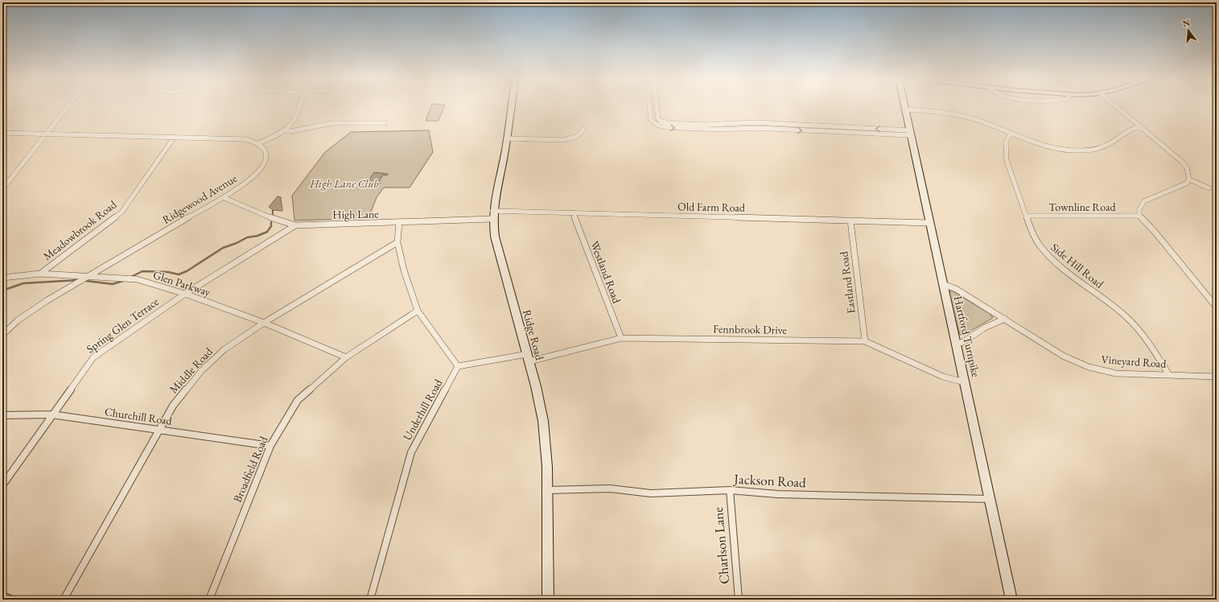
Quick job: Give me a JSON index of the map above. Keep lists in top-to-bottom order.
{
  "streets": {
    "main road": ["Ridge Road", "Hartford Turnpike"],
    "street": [
      "Ridgewood Avenue",
      "Old Farm Road",
      "Townline Road",
      "High Lane",
      "Meadowbrook Road",
      "Side Hill Road",
      "Westland Road",
      "Eastland Road",
      "Glen Parkway",
      "Spring Glen Terrace",
      "Fennbrook Drive",
      "Vineyard Road",
      "Middle Road",
      "Underhill Road",
      "Churchill Road",
      "Broadfield Road",
      "Jackson Road",
      "Charlson Lane"
    ]
  },
  "crossings": [
    ["Ridgewood Avenue", "High Lane"],
    ["Ridgewood Avenue", "Glen Parkway"],
    ["Old Farm Road", "High Lane"],
    ["Old Farm Road", "Westland Road"],
    ["Old Farm Road", "Eastland Road"],
    ["Old Farm Road", "Ridge Road"],
    ["Old Farm Road", "Hartford Turnpike"],
    ["Townline Road", "Side Hill Road"],
    ["High Lane", "Spring Glen Terrace"],
    ["High Lane", "Ridge Road"],
    ["Meadowbrook Road", "Glen Parkway"],
    ["Side Hill Road", "Vineyard Road"],
    ["Westland Road", "Fennbrook Drive"],
    ["Eastland Road", "Fennbrook Drive"],
    ["Glen Parkway", "Spring Glen Terrace"],
    ["Glen Parkway", "Middle Road"],
    ["Glen Parkway", "Broadfield Road"],
    ["Spring Glen Terrace", "Churchill Road"],
    ["Fennbrook Drive", "Ridge Road"],
    ["Fennbrook Drive", "Hartford Turnpike"],
    ["Fennbrook Drive", "Underhill Road"],
    ["Ridge Road", "Jackson Road"],
    ["Hartford Turnpike", "Vineyard Road"],
    ["Hartford Turnpike", "Jackson Road"],
    ["Middle Road", "Churchill Road"],
    ["Churchill Road", "Broadfield Road"],
    ["Jackson Road", "Charlson Lane"]
  ],
  "parks": ["High Lane Club"],
  "north": "top"
}
